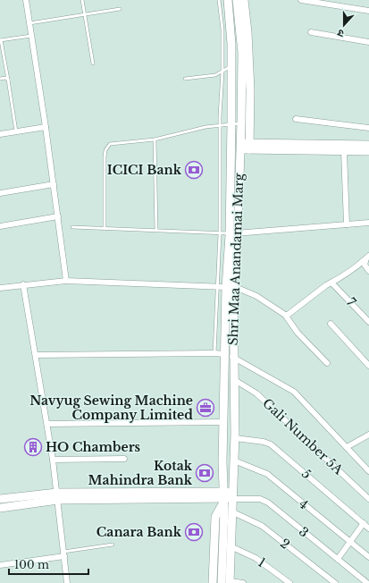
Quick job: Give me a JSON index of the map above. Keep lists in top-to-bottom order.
{
  "streets": {
    "main road": ["Shri Maa Anandamai Marg"],
    "street": [
      "7",
      "Gali Number 5A",
      "5",
      "4",
      "3",
      "2",
      "1"
    ]
  },
  "crossings": [
    ["Shri Maa Anandamai Marg", "Gali Number 5A"],
    ["Shri Maa Anandamai Marg", "5"],
    ["Shri Maa Anandamai Marg", "4"],
    ["Shri Maa Anandamai Marg", "3"],
    ["Shri Maa Anandamai Marg", "2"],
    ["Shri Maa Anandamai Marg", "1"]
  ],
  "places": {
    "bank": ["ICICI Bank", "Kotak Mahindra Bank", "Canara Bank"],
    "office": ["Navyug Sewing Machine Company Limited"],
    "building": ["HO Chambers"]
  },
  "scale_bar": "100 m",
  "north": "bottom"
}
